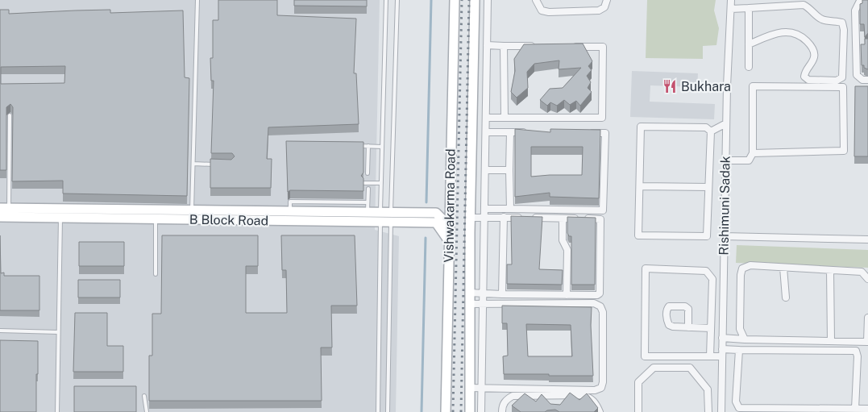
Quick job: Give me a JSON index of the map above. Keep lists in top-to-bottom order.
{
  "streets": {
    "street": ["Vishwakarma Road", "Rishimuni Sadak", "B Block Road"]
  },
  "places": {
    "restaurant": ["Bukhara"]
  }
}
